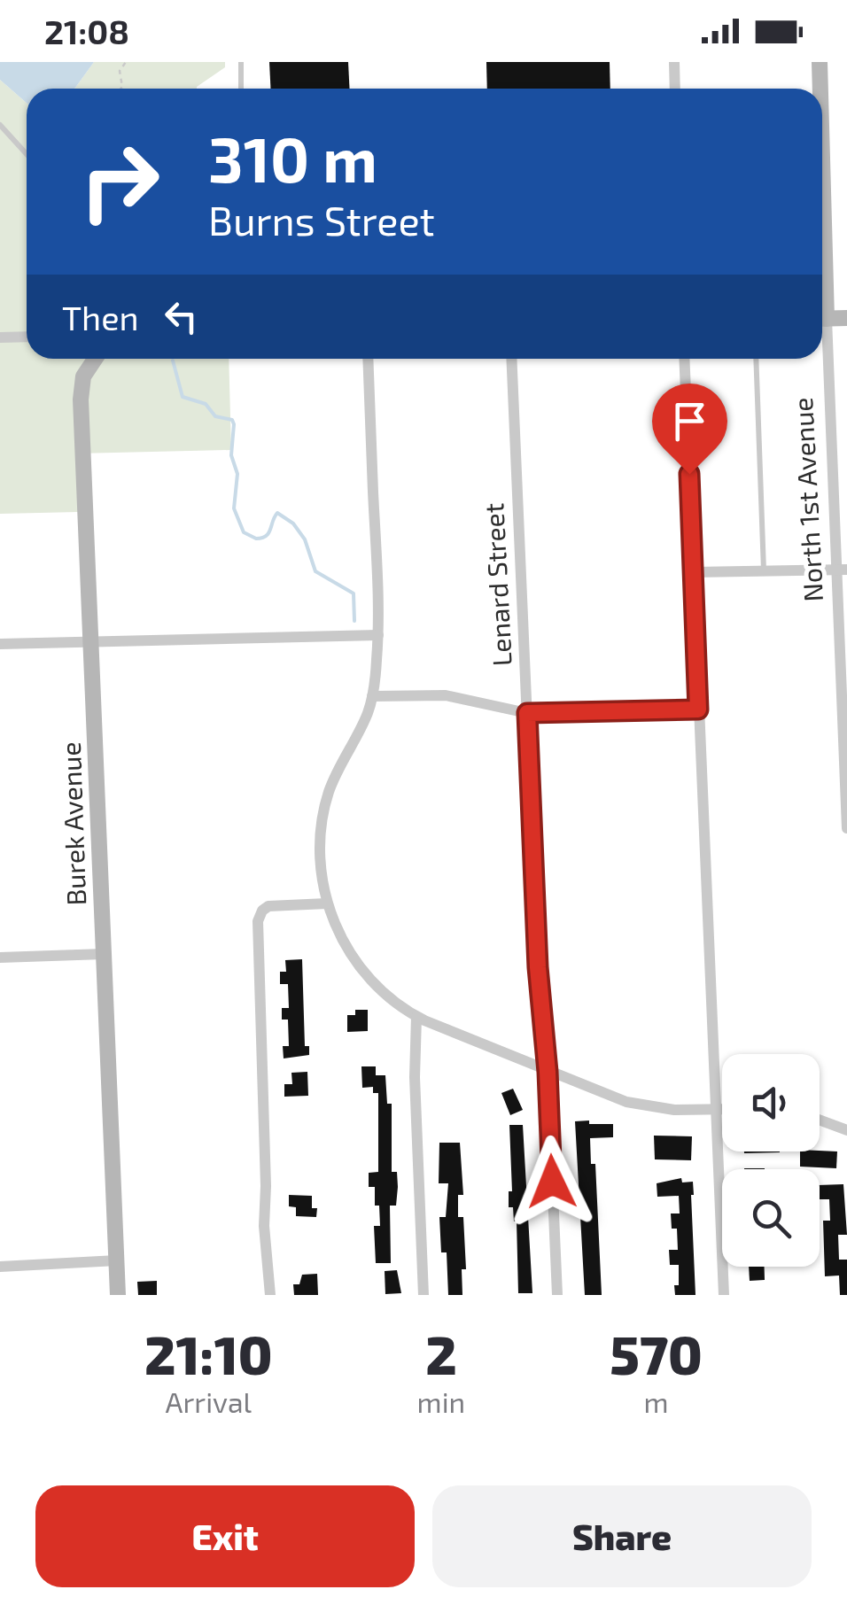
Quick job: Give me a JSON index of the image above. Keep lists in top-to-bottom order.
{
  "streets": {
    "street": ["North 1st Avenue", "Lenard Street", "Burek Avenue"]
  },
  "page": {
    "status": "21:08",
    "turn": ["310 m", "Burns Street"],
    "then": "Then",
    "eta": [
      "21:10",
      "Arrival",
      "2",
      "min",
      "570",
      "m"
    ],
    "buttons": ["Exit", "Share"]
  }
}
